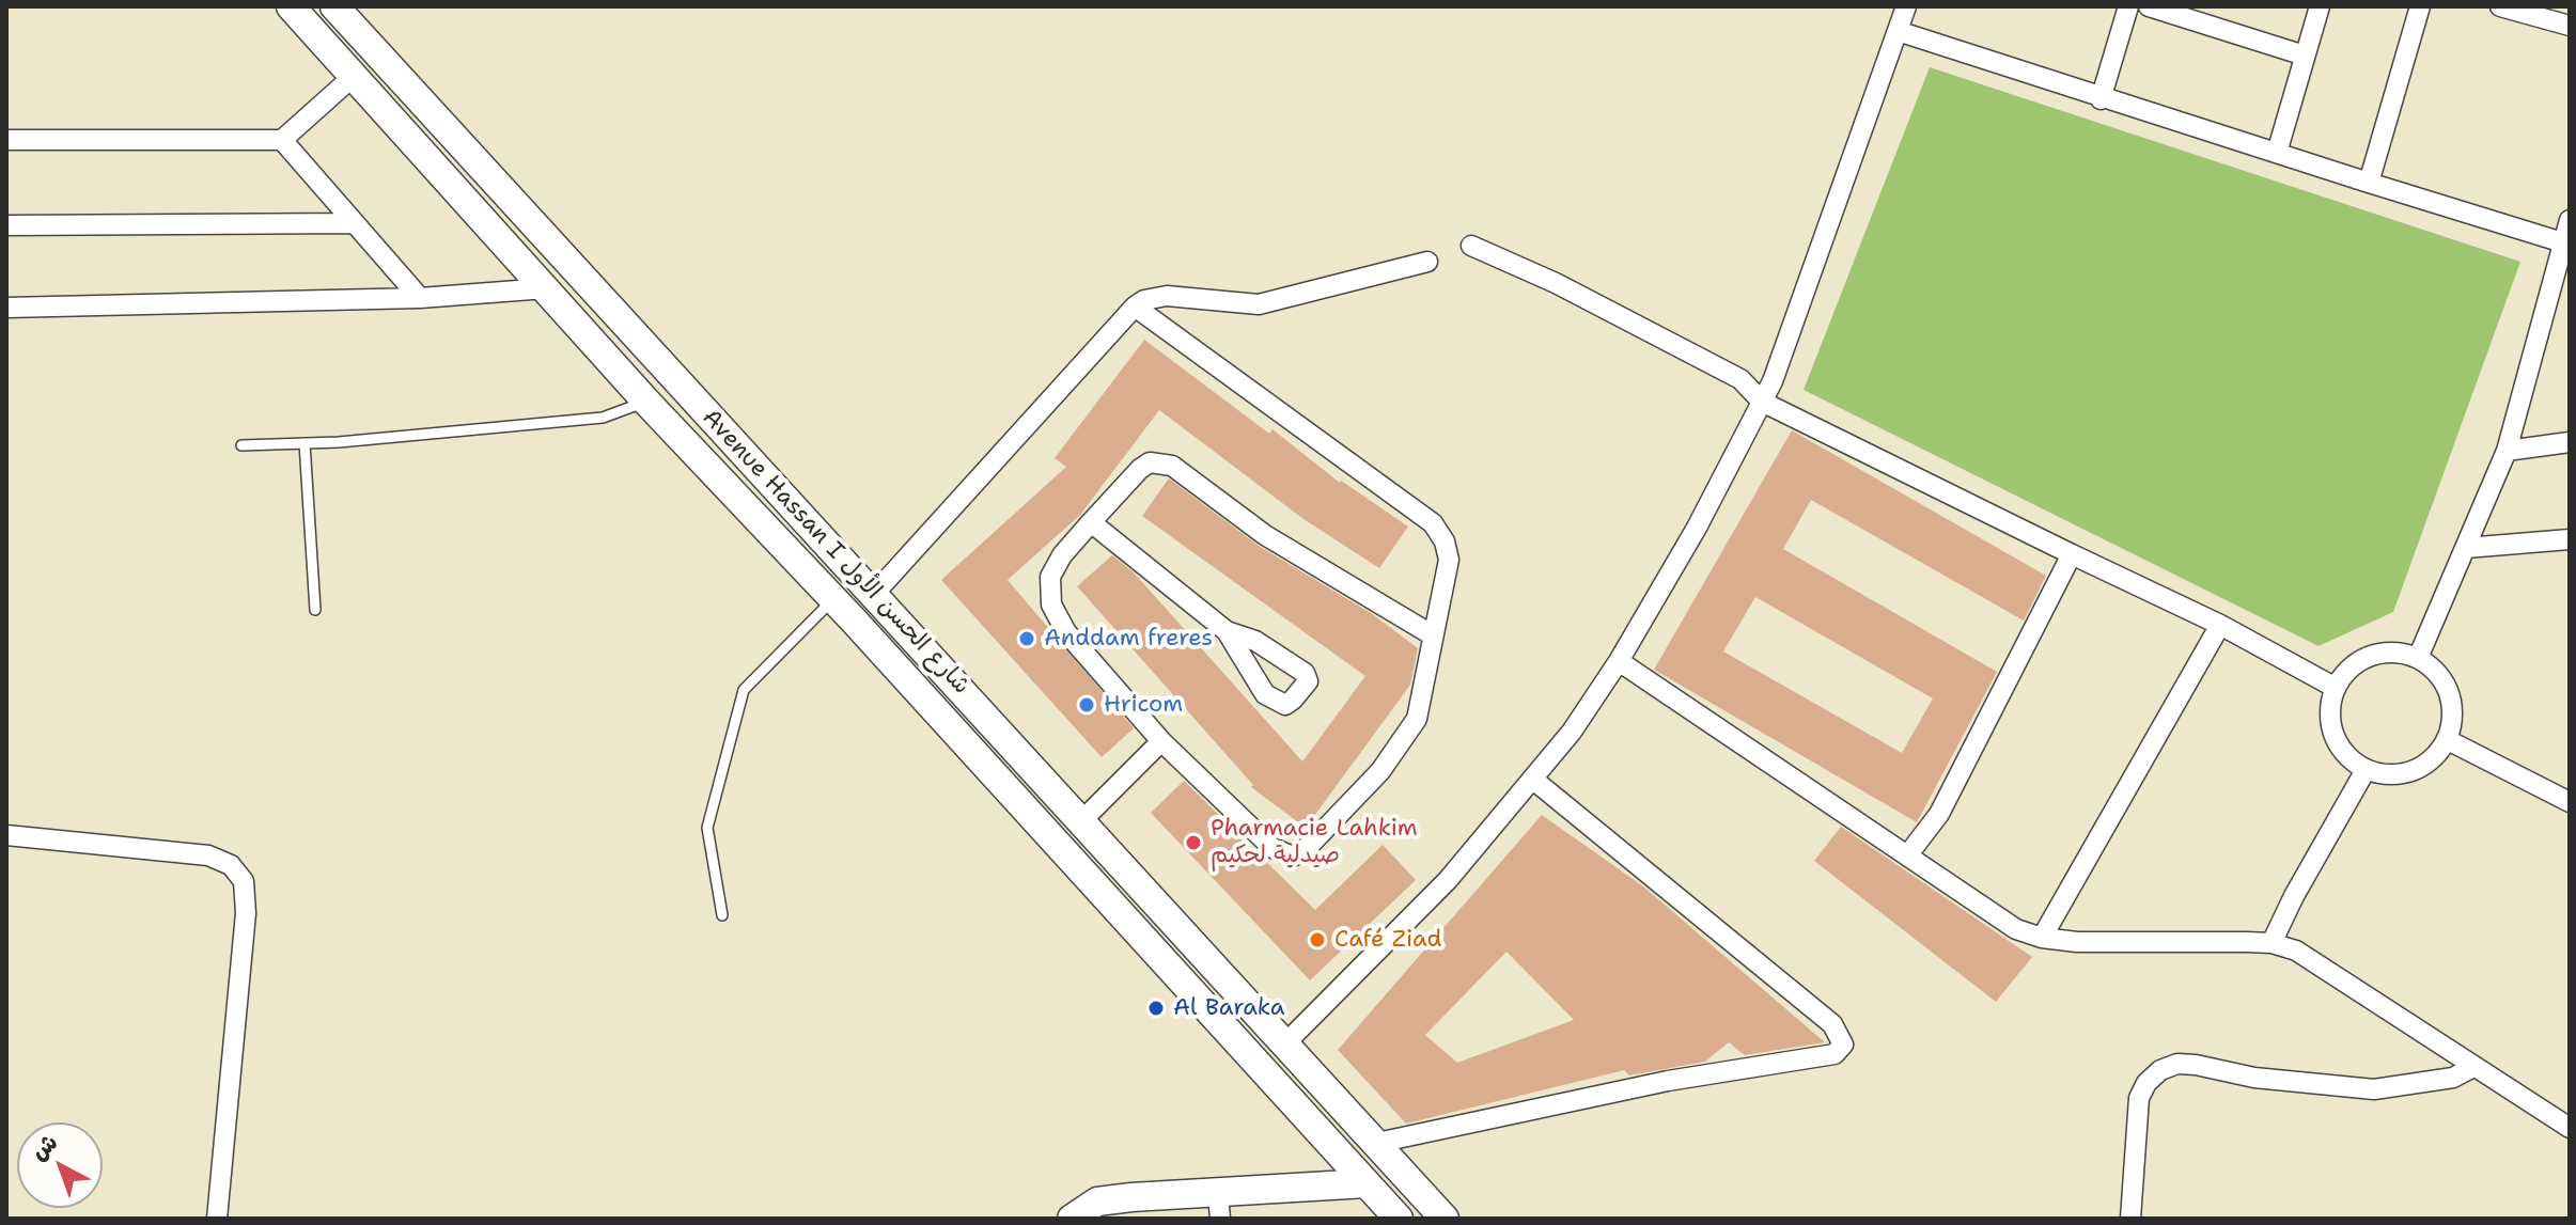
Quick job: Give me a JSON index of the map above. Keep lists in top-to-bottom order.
{
  "streets": {
    "main road": ["Avenue Hassan I شارع الحسن الأول"]
  },
  "places": [
    "Anddam freres",
    "Hricom",
    "Pharmacie Lahkim صيدلية لحكيم",
    "Café Ziad",
    "Al Baraka"
  ],
  "north": "top left"
}
